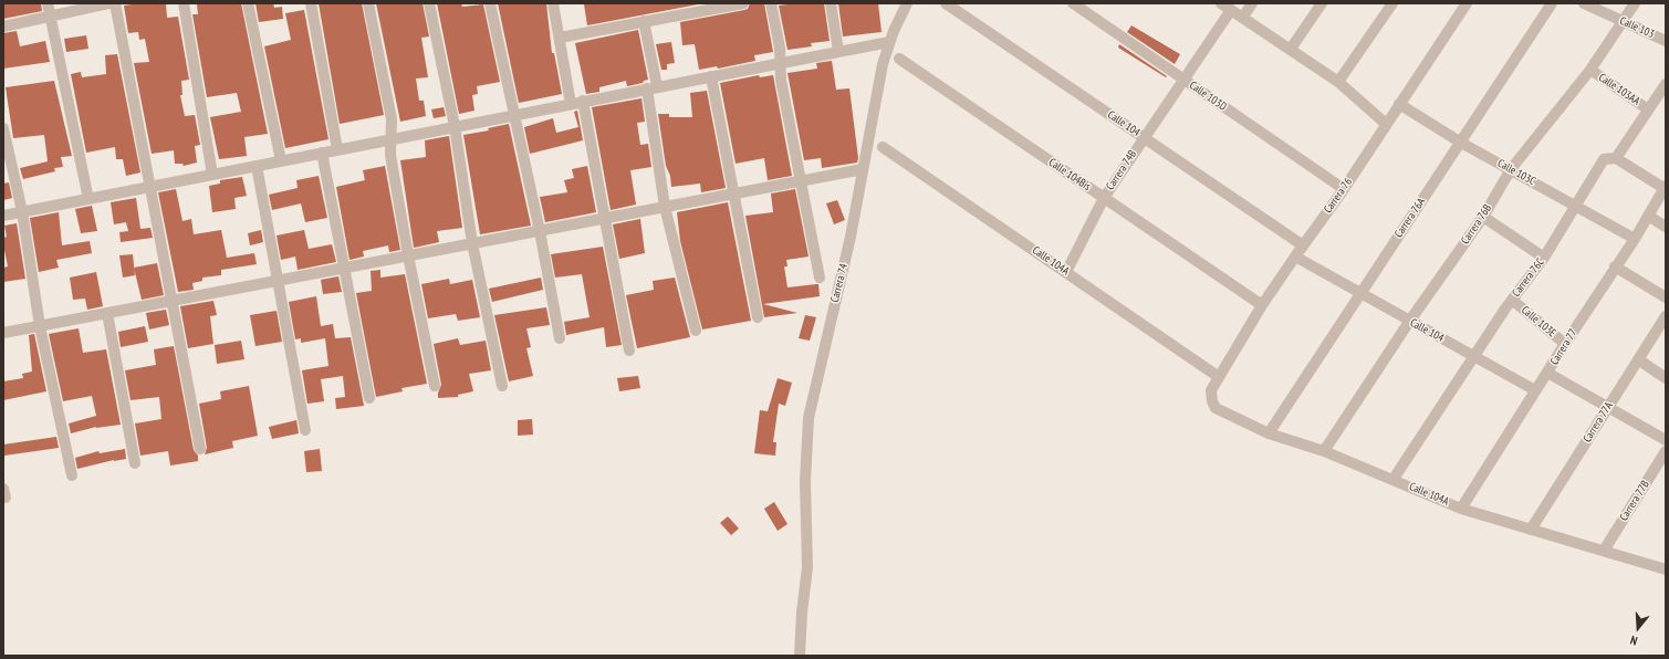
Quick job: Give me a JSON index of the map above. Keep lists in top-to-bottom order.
{
  "streets": {
    "street": [
      "Calle 103",
      "Calle 103AA",
      "Calle 103D",
      "Calle 104",
      "Carrera 74B",
      "Calle 103C",
      "Calle 104Bis",
      "Carrera 76",
      "Carrera 76A",
      "Carrera 76B",
      "Calle 104A",
      "Carrera 76C",
      "Carrera 74",
      "Calle 103E",
      "Carrera 77",
      "Carrera 77A",
      "Carrera 77B"
    ]
  },
  "crossings": [
    ["Calle 103", "Carrera 76B"],
    ["Calle 103AA", "Carrera 76B"],
    ["Calle 103AA", "Carrera 76C"],
    ["Calle 103D", "Carrera 74B"],
    ["Calle 103D", "Carrera 76"],
    ["Calle 104", "Carrera 74B"],
    ["Calle 104", "Carrera 76"],
    ["Calle 104", "Carrera 76A"],
    ["Calle 104", "Carrera 76B"],
    ["Calle 104", "Carrera 76C"],
    ["Calle 104", "Carrera 77"],
    ["Carrera 74B", "Calle 104Bis"],
    ["Carrera 74B", "Calle 104A"],
    ["Calle 103C", "Carrera 76"],
    ["Calle 103C", "Carrera 76A"],
    ["Calle 103C", "Carrera 76B"],
    ["Calle 103C", "Carrera 76C"],
    ["Calle 103C", "Carrera 77"],
    ["Calle 104Bis", "Carrera 76"],
    ["Carrera 76", "Calle 104A"],
    ["Carrera 76A", "Calle 104A"],
    ["Carrera 76B", "Calle 104A"],
    ["Calle 104A", "Carrera 76C"],
    ["Calle 104A", "Carrera 77"],
    ["Calle 104A", "Carrera 77A"],
    ["Calle 104A", "Carrera 77B"],
    ["Carrera 76C", "Calle 103E"],
    ["Calle 103E", "Carrera 77"]
  ],
  "north": "bottom"
}
